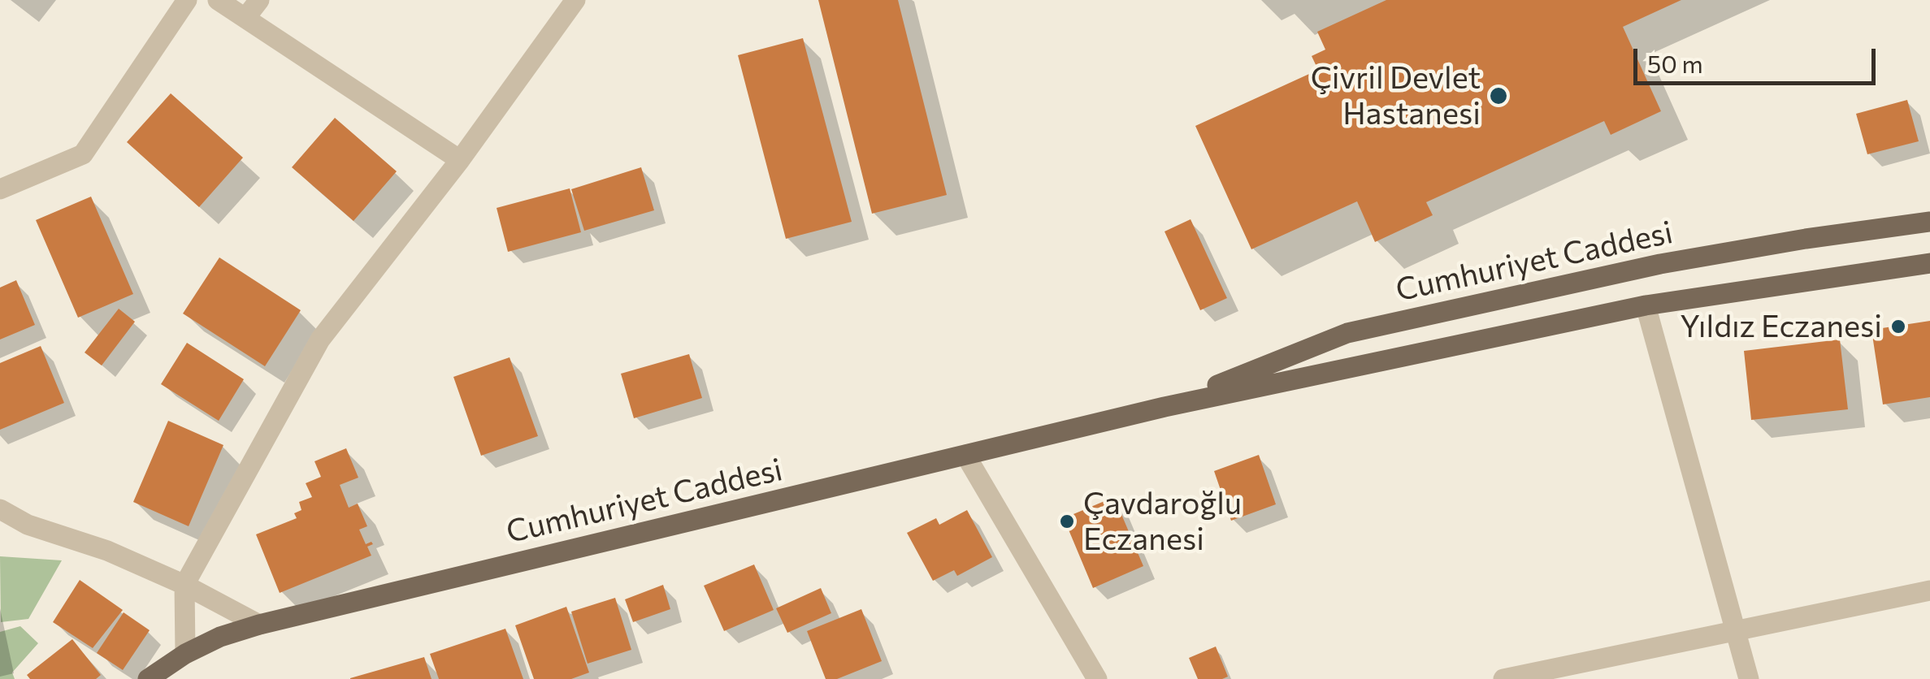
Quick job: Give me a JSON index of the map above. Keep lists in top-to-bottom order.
{
  "streets": {
    "main road": ["Cumhuriyet Caddesi"]
  },
  "places": ["Çivril Devlet Hastanesi", "Yıldız Eczanesi", "Çavdaroğlu Eczanesi"],
  "scale_bar": "50 m"
}
